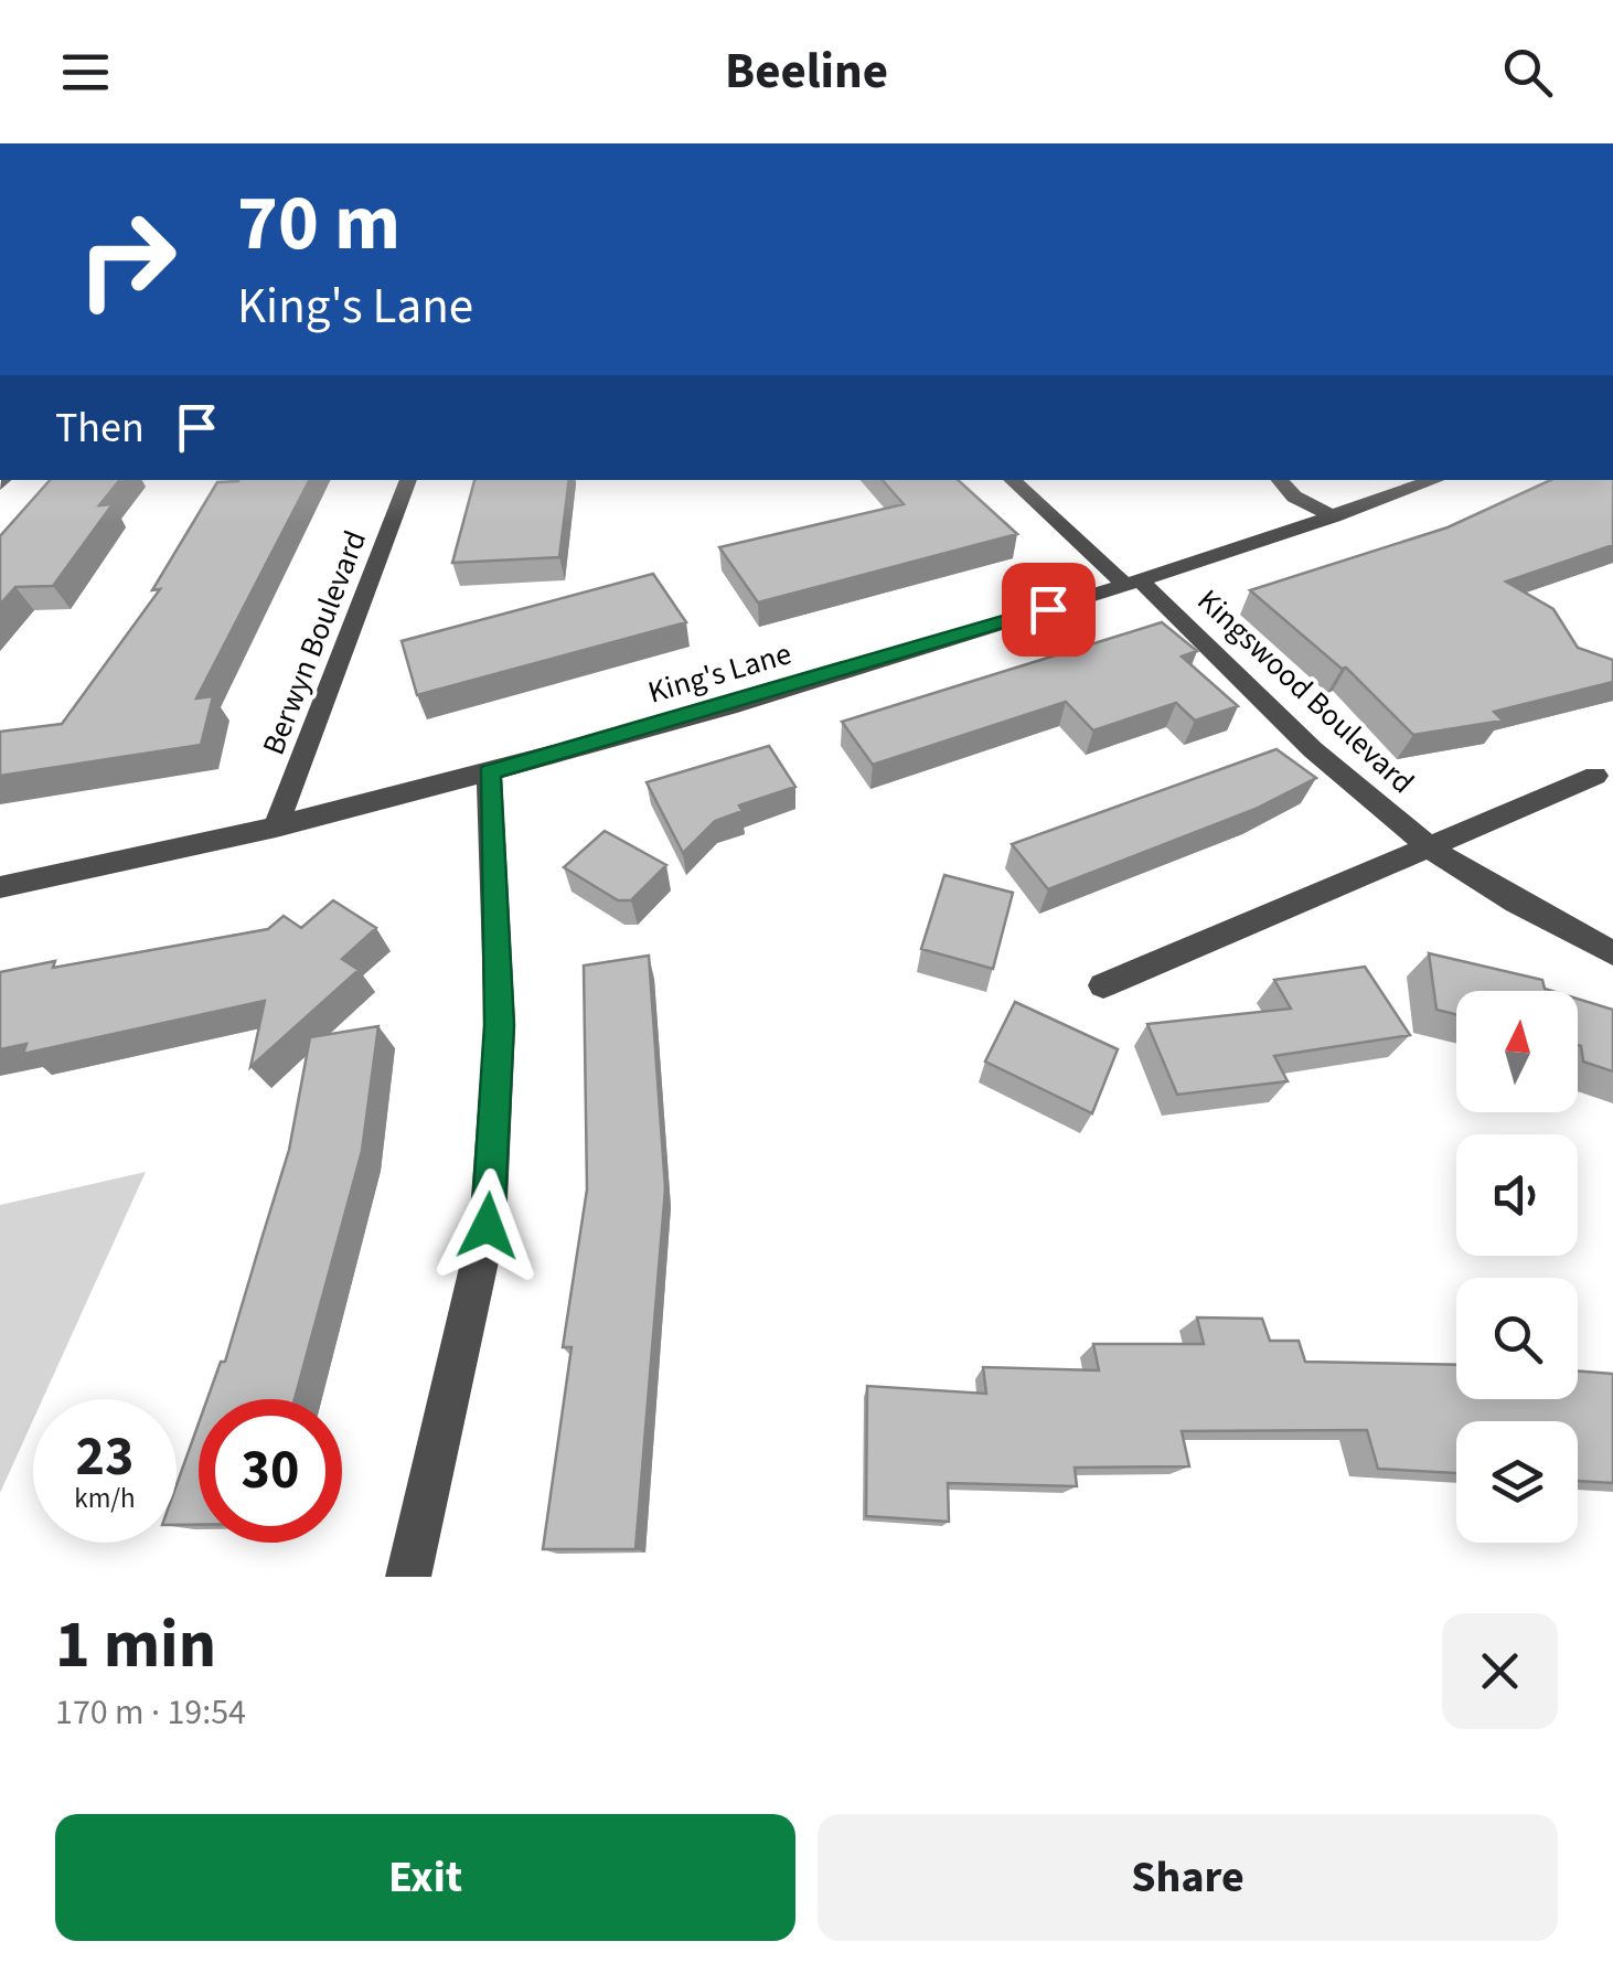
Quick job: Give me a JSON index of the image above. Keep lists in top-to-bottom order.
{
  "streets": {
    "street": ["Berwyn Boulevard", "King's Lane", "Kingswood Boulevard"]
  },
  "crossings": [
    ["Berwyn Boulevard", "King's Lane"],
    ["King's Lane", "Kingswood Boulevard"]
  ],
  "north": "top",
  "page": {
    "header": "Beeline",
    "turn": ["70 m", "King's Lane"],
    "then": "Then",
    "speed": "23 km/h",
    "limit": "30",
    "heading": ["1 min", "170 m · 19:54"],
    "buttons": ["Exit", "Share"]
  }
}
